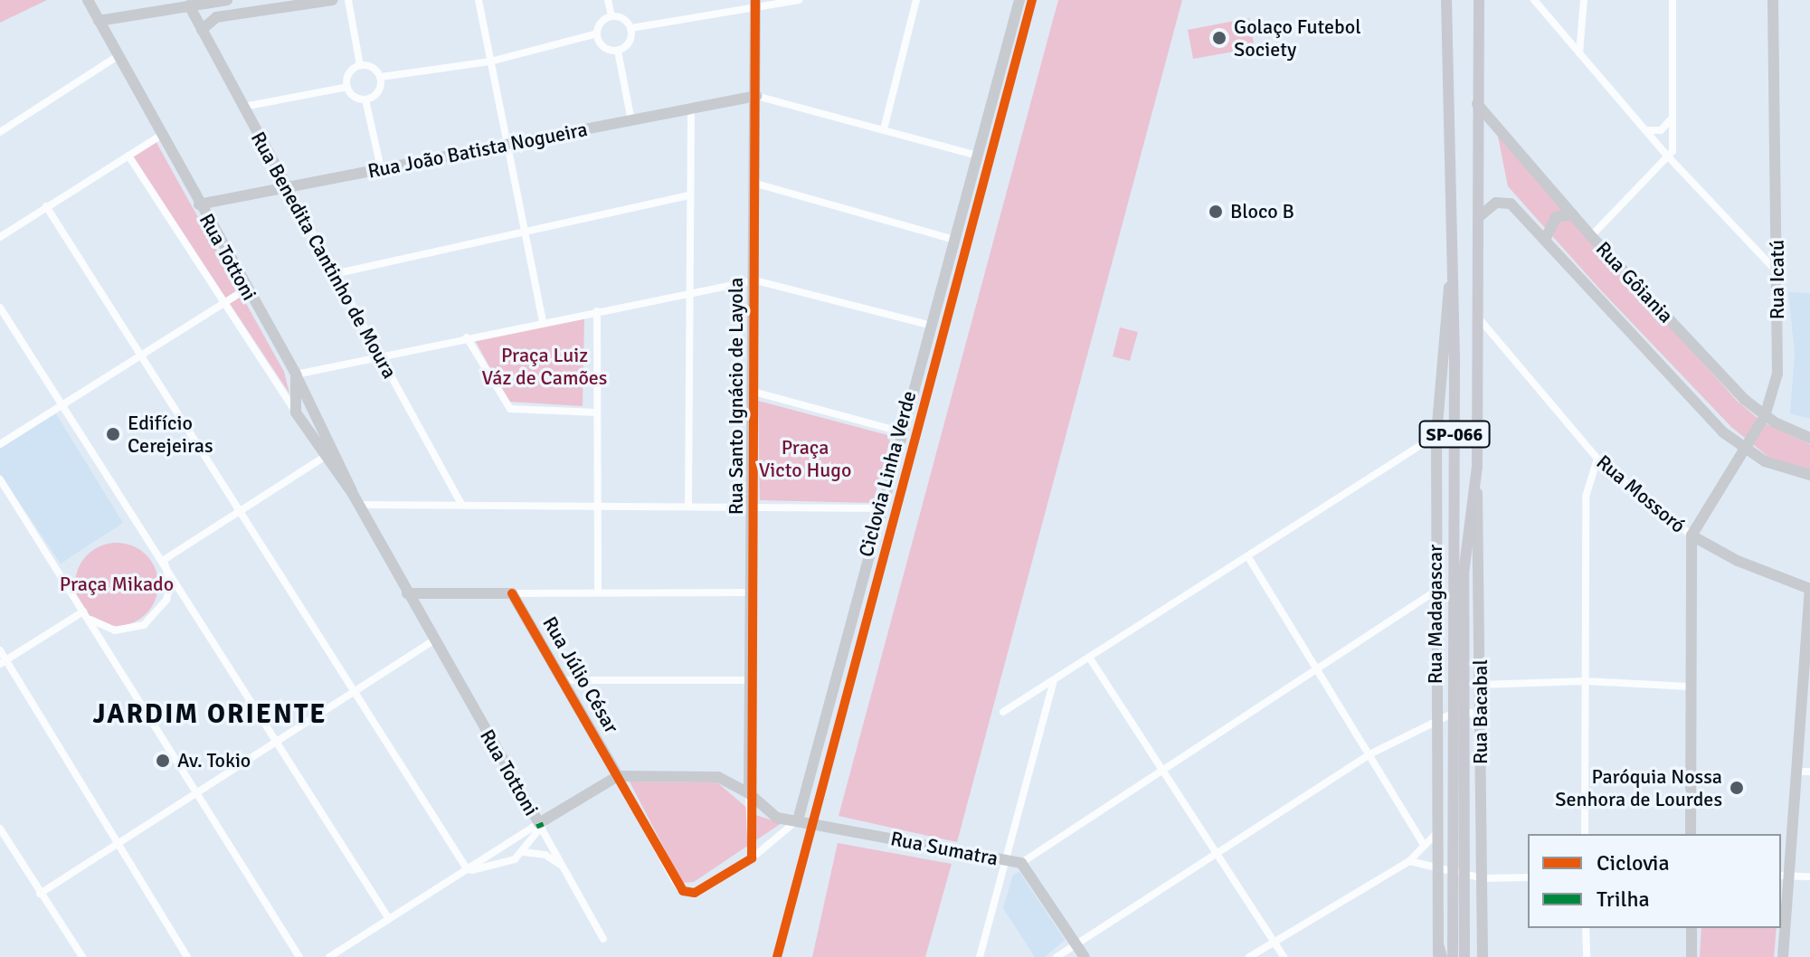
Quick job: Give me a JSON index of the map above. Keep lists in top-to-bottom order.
{
  "streets": {
    "main road": ["SP-066"],
    "street": [
      "Rua João Batista Nogueira",
      "Rua Benedita Cantinho de Moura",
      "Rua Tottoni",
      "Rua Icatú",
      "Rua Gôiania",
      "Rua Santo Ignácio de Layola",
      "Rua Mossoró",
      "Rua Madagascar",
      "Rua Júlio César",
      "Rua Bacabal",
      "Rua Sumatra"
    ],
    "cycle path": ["Ciclovia Linha Verde"]
  },
  "crossings": [
    ["Rua João Batista Nogueira", "Rua Benedita Cantinho de Moura"],
    ["Rua João Batista Nogueira", "Rua Tottoni"],
    ["Rua João Batista Nogueira", "Rua Santo Ignácio de Layola"],
    ["Rua Icatú", "Rua Gôiania"],
    ["Rua Icatú", "Rua Mossoró"],
    ["Rua Gôiania", "SP-066"],
    ["Rua Santo Ignácio de Layola", "Rua Sumatra"],
    ["SP-066", "Rua Mossoró"],
    ["SP-066", "Rua Madagascar"],
    ["SP-066", "Rua Bacabal"],
    ["Rua Júlio César", "Rua Sumatra"]
  ],
  "districts": ["JARDIM ORIENTE"],
  "parks": ["Praça Luiz Váz de Camões", "Praça Victo Hugo", "Praça Mikado"],
  "places": [
    "Golaço Futebol Society",
    "Bloco B",
    "Edifício Cerejeiras",
    "Av. Tokio",
    "Paróquia Nossa Senhora de Lourdes"
  ],
  "legend": ["Ciclovia", "Trilha"]
}
